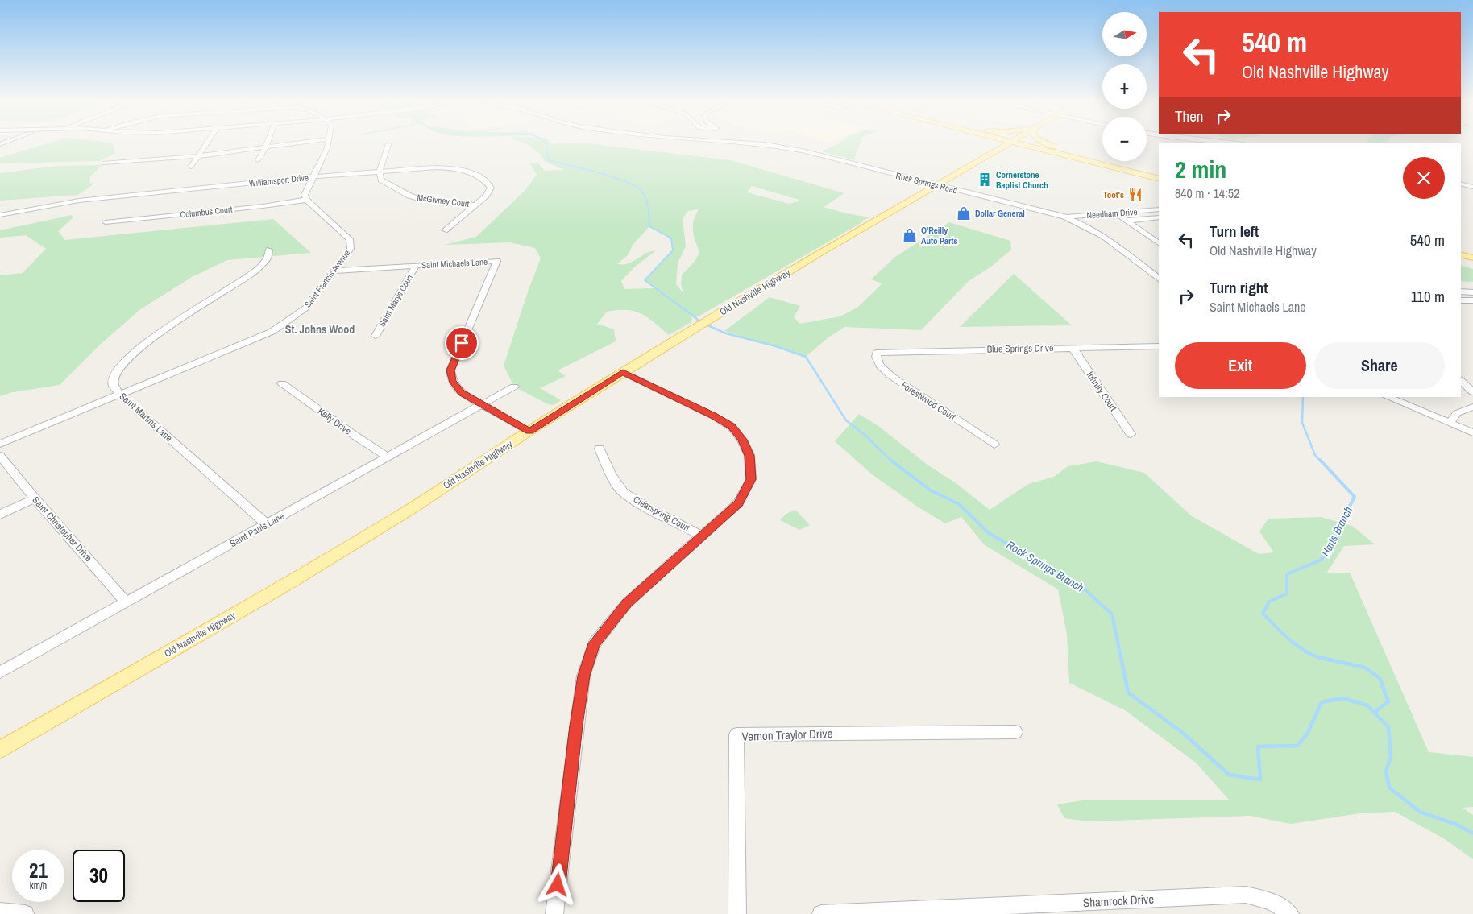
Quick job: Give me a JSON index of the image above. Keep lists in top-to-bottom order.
{
  "streets": {
    "main road": ["Old Nashville Highway"],
    "street": [
      "Williamsport Drive",
      "Rock Springs Road",
      "McGivney Court",
      "Columbus Court",
      "Needham Drive",
      "Saint Michaels Lane",
      "Saint Francis Avenue",
      "Saint Marys Court",
      "Blue Springs Drive",
      "Infinity Court",
      "Forestwood Court",
      "Saint Martins Lane",
      "Kelly Drive",
      "Clearspring Court",
      "Saint Christopher Drive",
      "Saint Pauls Lane",
      "Vernon Traylor Drive",
      "Shamrock Drive"
    ]
  },
  "crossings": [
    ["Williamsport Drive", "McGivney Court"],
    ["Rock Springs Road", "Needham Drive"],
    ["Rock Springs Road", "Old Nashville Highway"],
    ["Columbus Court", "Saint Francis Avenue"],
    ["Saint Michaels Lane", "Saint Francis Avenue"],
    ["Saint Michaels Lane", "Old Nashville Highway"],
    ["Saint Michaels Lane", "Saint Marys Court"],
    ["Saint Michaels Lane", "Saint Pauls Lane"],
    ["Saint Francis Avenue", "Saint Martins Lane"],
    ["Blue Springs Drive", "Infinity Court"],
    ["Blue Springs Drive", "Forestwood Court"],
    ["Saint Martins Lane", "Saint Pauls Lane"],
    ["Kelly Drive", "Saint Pauls Lane"],
    ["Saint Christopher Drive", "Saint Pauls Lane"]
  ],
  "districts": ["St. Johns Wood"],
  "water": ["Harts Branch", "Rock Springs Branch"],
  "places": {
    "building": ["Cornerstone Baptist Church"],
    "restaurant": ["Toot's"],
    "shop": ["Dollar General", "O'Reilly Auto Parts"]
  },
  "north": "right",
  "page": {
    "map_buttons": ["+", "−"],
    "turn": ["540 m", "Old Nashville Highway"],
    "then": "Then",
    "heading": ["2 min", "840 m · 14:52"],
    "list": [
      {
        "name": "Turn left",
        "note": "Old Nashville Highway",
        "value": "540 m"
      },
      {
        "name": "Turn right",
        "note": "Saint Michaels Lane",
        "value": "110 m"
      }
    ],
    "buttons": ["Exit", "Share"],
    "speed": "21 km/h",
    "limit": "30"
  }
}
